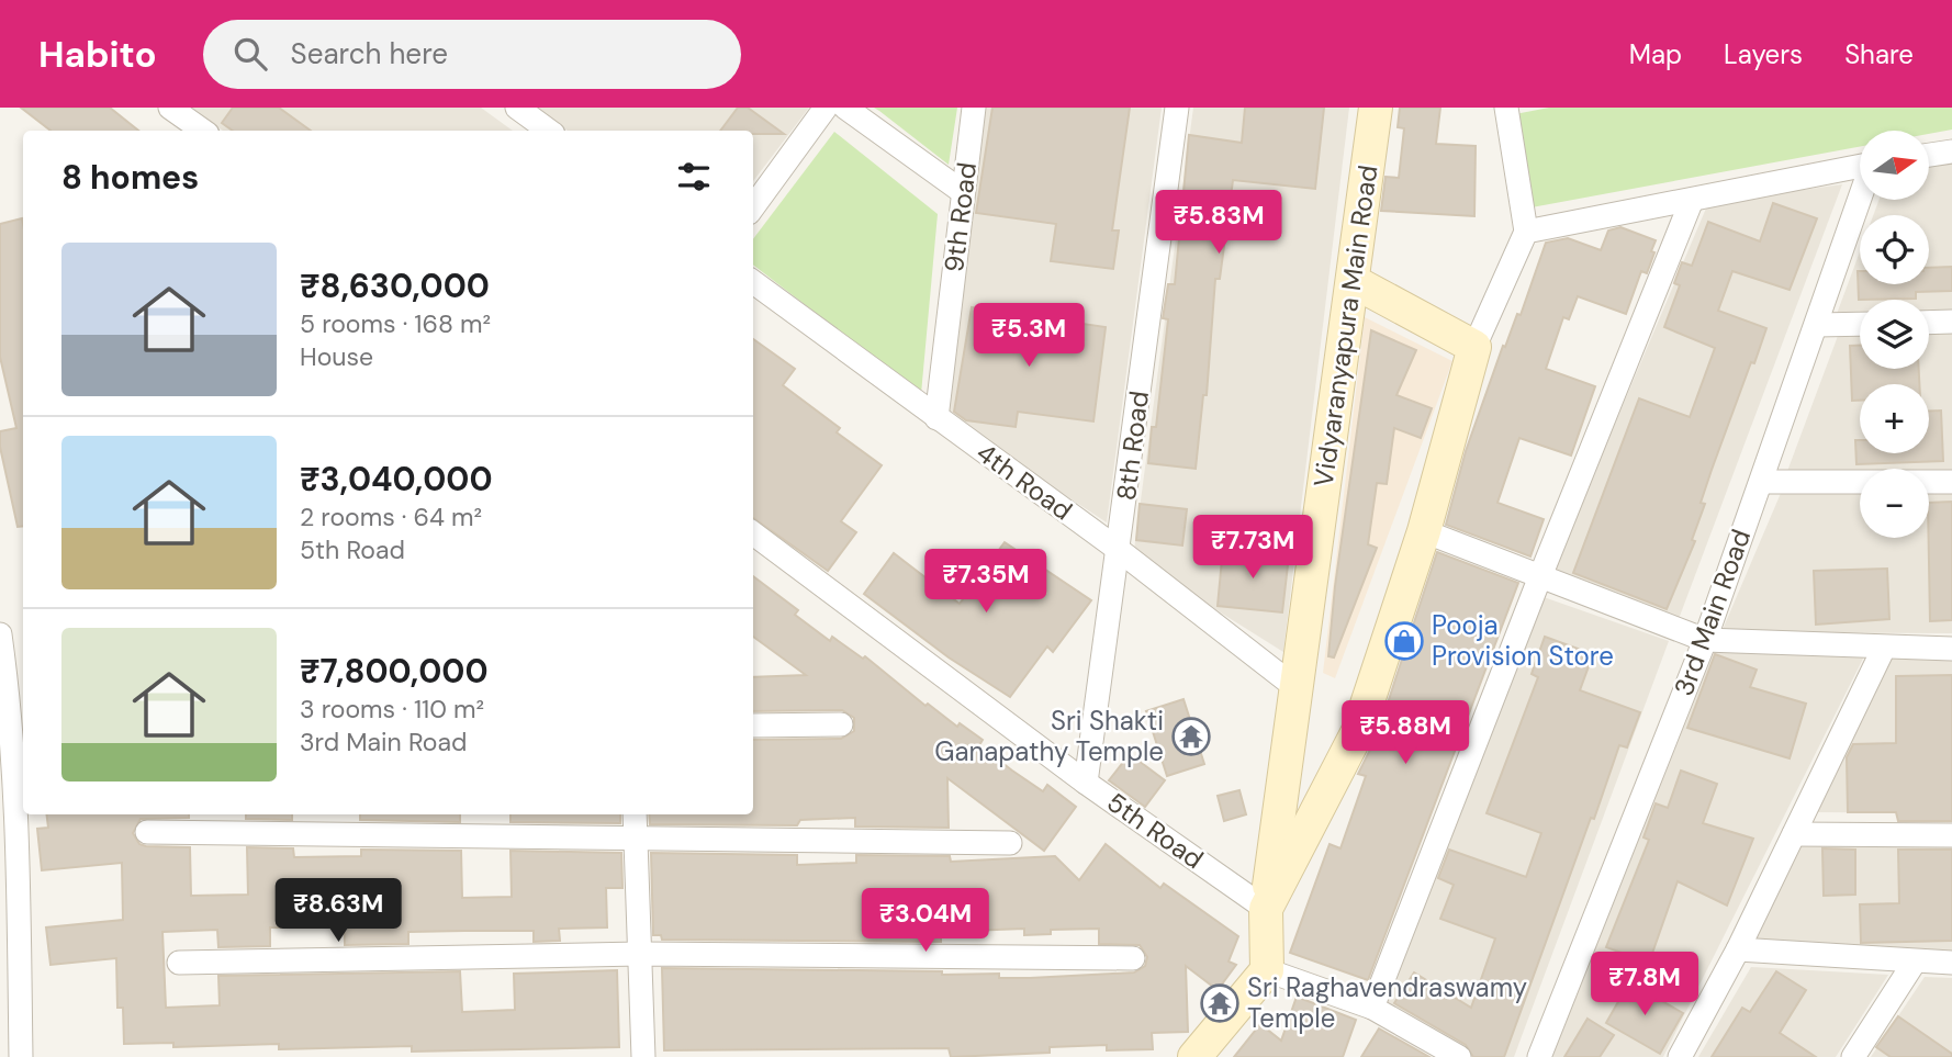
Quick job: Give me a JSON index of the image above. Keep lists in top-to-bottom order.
{
  "streets": {
    "main road": ["Vidyaranyapura Main Road"],
    "street": [
      "9th Road",
      "8th Road",
      "4th Road",
      "3rd Main Road",
      "5th Road"
    ]
  },
  "crossings": [
    ["9th Road", "4th Road"],
    ["Vidyaranyapura Main Road", "4th Road"],
    ["Vidyaranyapura Main Road", "5th Road"],
    ["8th Road", "4th Road"],
    ["8th Road", "5th Road"]
  ],
  "places": {
    "shop": ["Pooja Provision Store"],
    "temple": ["Sri Shakti Ganapathy Temple", "Sri Raghavendraswamy Temple"]
  },
  "north": "right",
  "page": {
    "header": "Habito",
    "search": "Search here",
    "nav": ["Map", "Layers", "Share"],
    "map_buttons": ["+", "−"],
    "heading": "8 homes",
    "price": [
      "₹5.83M",
      "₹5.3M",
      "₹7.73M",
      "₹7.35M",
      "₹5.88M",
      "₹8.63M",
      "₹3.04M",
      "₹7.8M"
    ],
    "list": [
      {
        "name": "₹8,630,000",
        "note": "5 rooms · 168 m² · House"
      },
      {
        "name": "₹3,040,000",
        "note": "2 rooms · 64 m² · 5th Road"
      },
      {
        "name": "₹7,800,000",
        "note": "3 rooms · 110 m² · 3rd Main Road"
      }
    ]
  }
}
